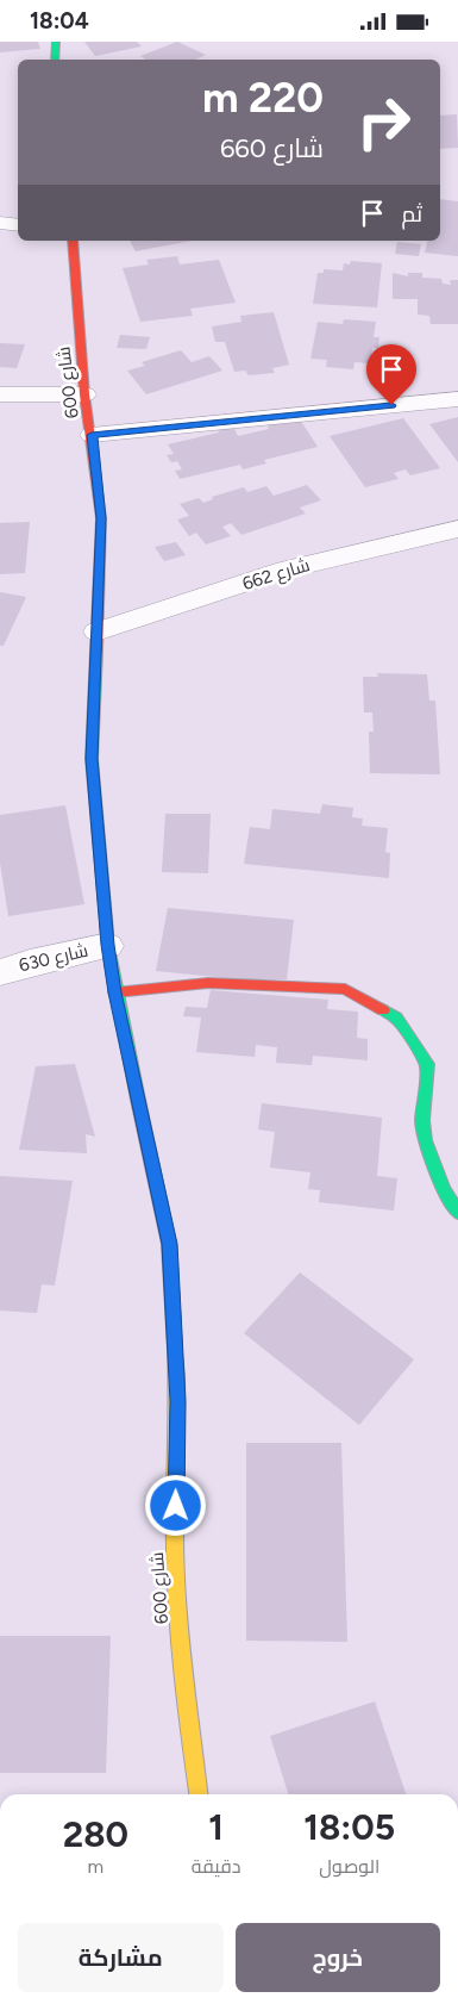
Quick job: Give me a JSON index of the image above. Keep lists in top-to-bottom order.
{
  "streets": {
    "main road": ["شارع 600"],
    "street": ["شارع 662", "شارع 630"]
  },
  "crossings": [
    ["شارع 600", "شارع 662"],
    ["شارع 600", "شارع 630"]
  ],
  "page": {
    "status": "18:04",
    "turn": ["220 m", "شارع 660"],
    "then": "ثم",
    "eta": [
      "18:05",
      "الوصول",
      "1",
      "دقيقة",
      "280",
      "m"
    ],
    "buttons": ["خروج", "مشاركة"]
  }
}
